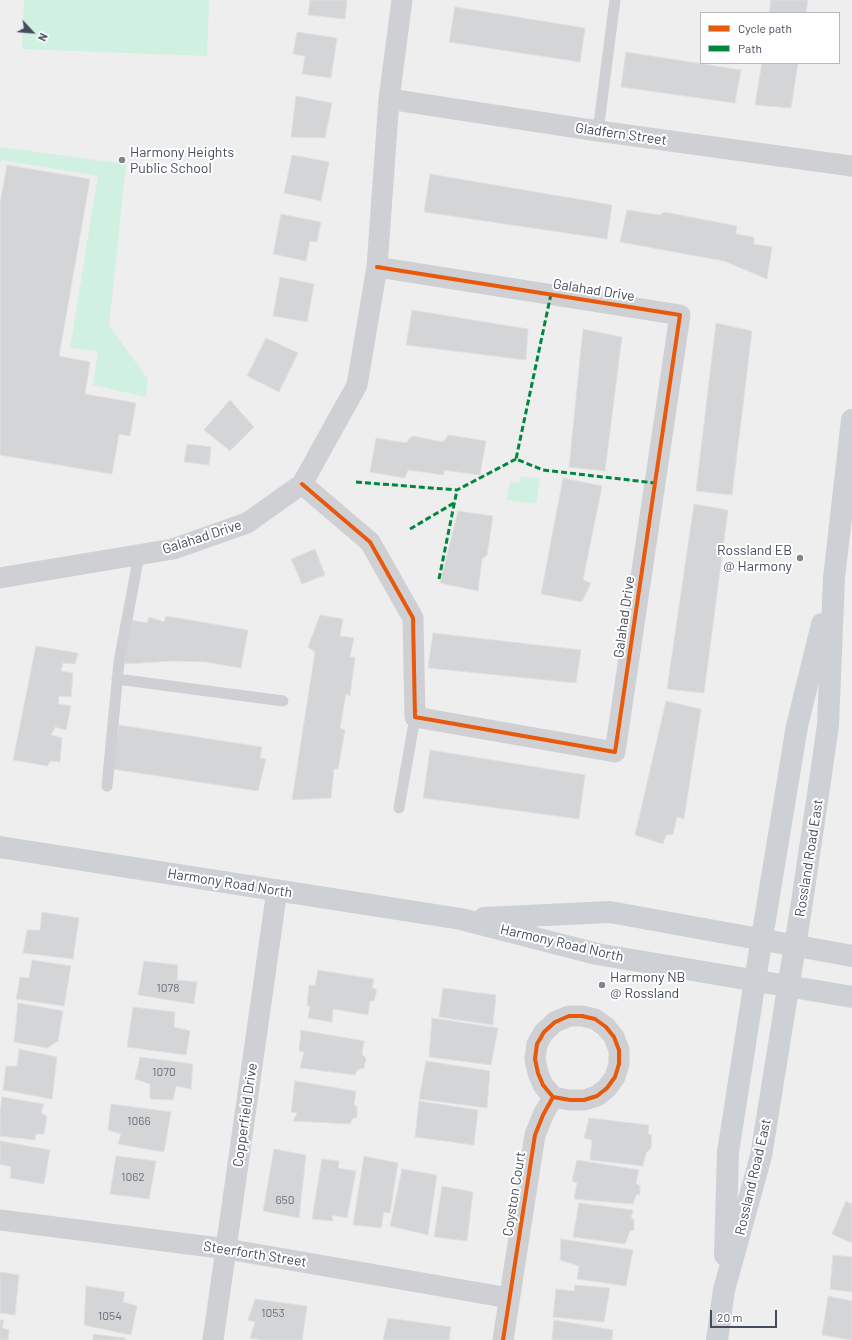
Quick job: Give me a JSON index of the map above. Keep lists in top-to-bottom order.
{
  "streets": {
    "main road": ["Rossland Road East", "Harmony Road North"],
    "street": [
      "Gladfern Street",
      "Galahad Drive",
      "Copperfield Drive",
      "Coyston Court",
      "Steerforth Street"
    ]
  },
  "crossings": [
    ["Gladfern Street", "Galahad Drive"],
    ["Rossland Road East", "Harmony Road North"],
    ["Harmony Road North", "Copperfield Drive"],
    ["Copperfield Drive", "Steerforth Street"],
    ["Coyston Court", "Steerforth Street"]
  ],
  "places": ["Harmony Heights Public School", "Rossland EB @ Harmony", "Harmony NB @ Rossland"],
  "house_numbers": [
    "1078",
    "1070",
    "1066",
    "1062",
    "650",
    "1053",
    "1054"
  ],
  "legend": ["Cycle path", "Path"],
  "scale_bar": "20 m",
  "north": "bottom right"
}
